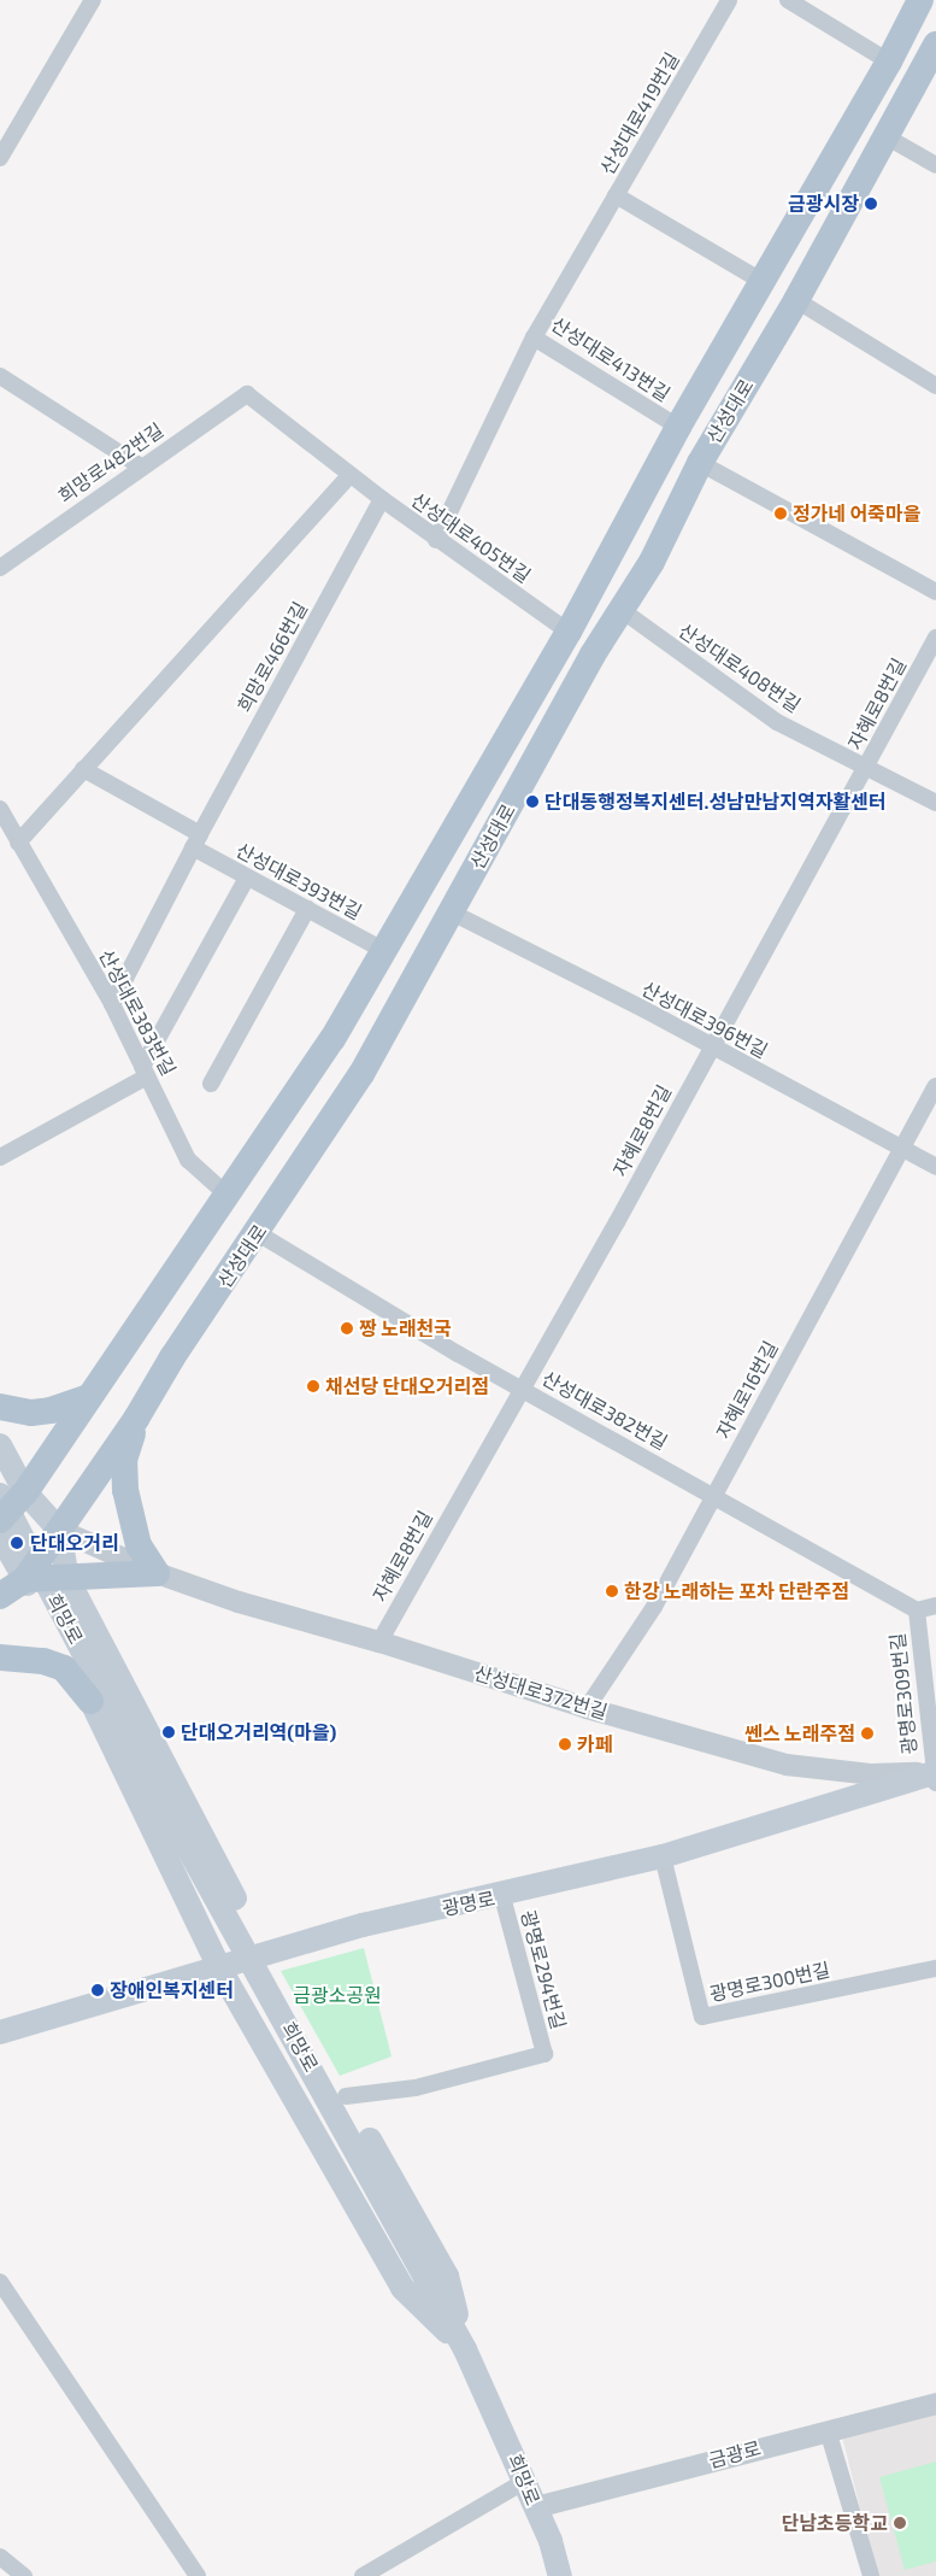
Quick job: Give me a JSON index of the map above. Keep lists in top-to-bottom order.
{
  "streets": {
    "main road": ["산성대로", "희망로", "광명로"],
    "street": [
      "산성대로419번길",
      "산성대로413번길",
      "희망로482번길",
      "산성대로405번길",
      "희망로466번길",
      "산성대로408번길",
      "자혜로8번길",
      "산성대로393번길",
      "산성대로383번길",
      "산성대로396번길",
      "자혜로16번길",
      "산성대로382번길",
      "산성대로372번길",
      "광명로309번길",
      "광명로294번길",
      "광명로300번길",
      "금광로"
    ]
  },
  "crossings": [
    ["산성대로419번길", "산성대로413번길"],
    ["산성대로419번길", "산성대로"],
    ["산성대로413번길", "산성대로"],
    ["산성대로", "산성대로405번길"],
    ["산성대로", "산성대로408번길"],
    ["산성대로", "산성대로393번길"],
    ["산성대로", "산성대로383번길"],
    ["산성대로", "산성대로396번길"],
    ["산성대로", "산성대로382번길"],
    ["산성대로", "희망로"],
    ["산성대로", "산성대로372번길"],
    ["희망로482번길", "산성대로405번길"],
    ["산성대로405번길", "희망로466번길"],
    ["희망로466번길", "산성대로393번길"],
    ["희망로466번길", "산성대로383번길"],
    ["산성대로408번길", "자혜로8번길"],
    ["자혜로8번길", "산성대로396번길"],
    ["자혜로8번길", "산성대로382번길"],
    ["자혜로8번길", "산성대로372번길"],
    ["산성대로396번길", "자혜로16번길"],
    ["자혜로16번길", "산성대로382번길"],
    ["자혜로16번길", "산성대로372번길"],
    ["산성대로382번길", "광명로309번길"],
    ["희망로", "금광로"],
    ["산성대로372번길", "광명로309번길"],
    ["산성대로372번길", "광명로"],
    ["광명로309번길", "광명로"],
    ["광명로", "광명로294번길"],
    ["광명로", "광명로300번길"]
  ],
  "parks": ["금광소공원"],
  "places": [
    "금광시장",
    "정가네 어죽마을",
    "단대동행정복지센터.성남만남지역자활센터",
    "짱 노래천국",
    "채선당 단대오거리점",
    "단대오거리",
    "한강 노래하는 포차 단란주점",
    "단대오거리역(마을)",
    "쎈스 노래주점",
    "카페",
    "장애인복지센터",
    "단남초등학교"
  ]
}
